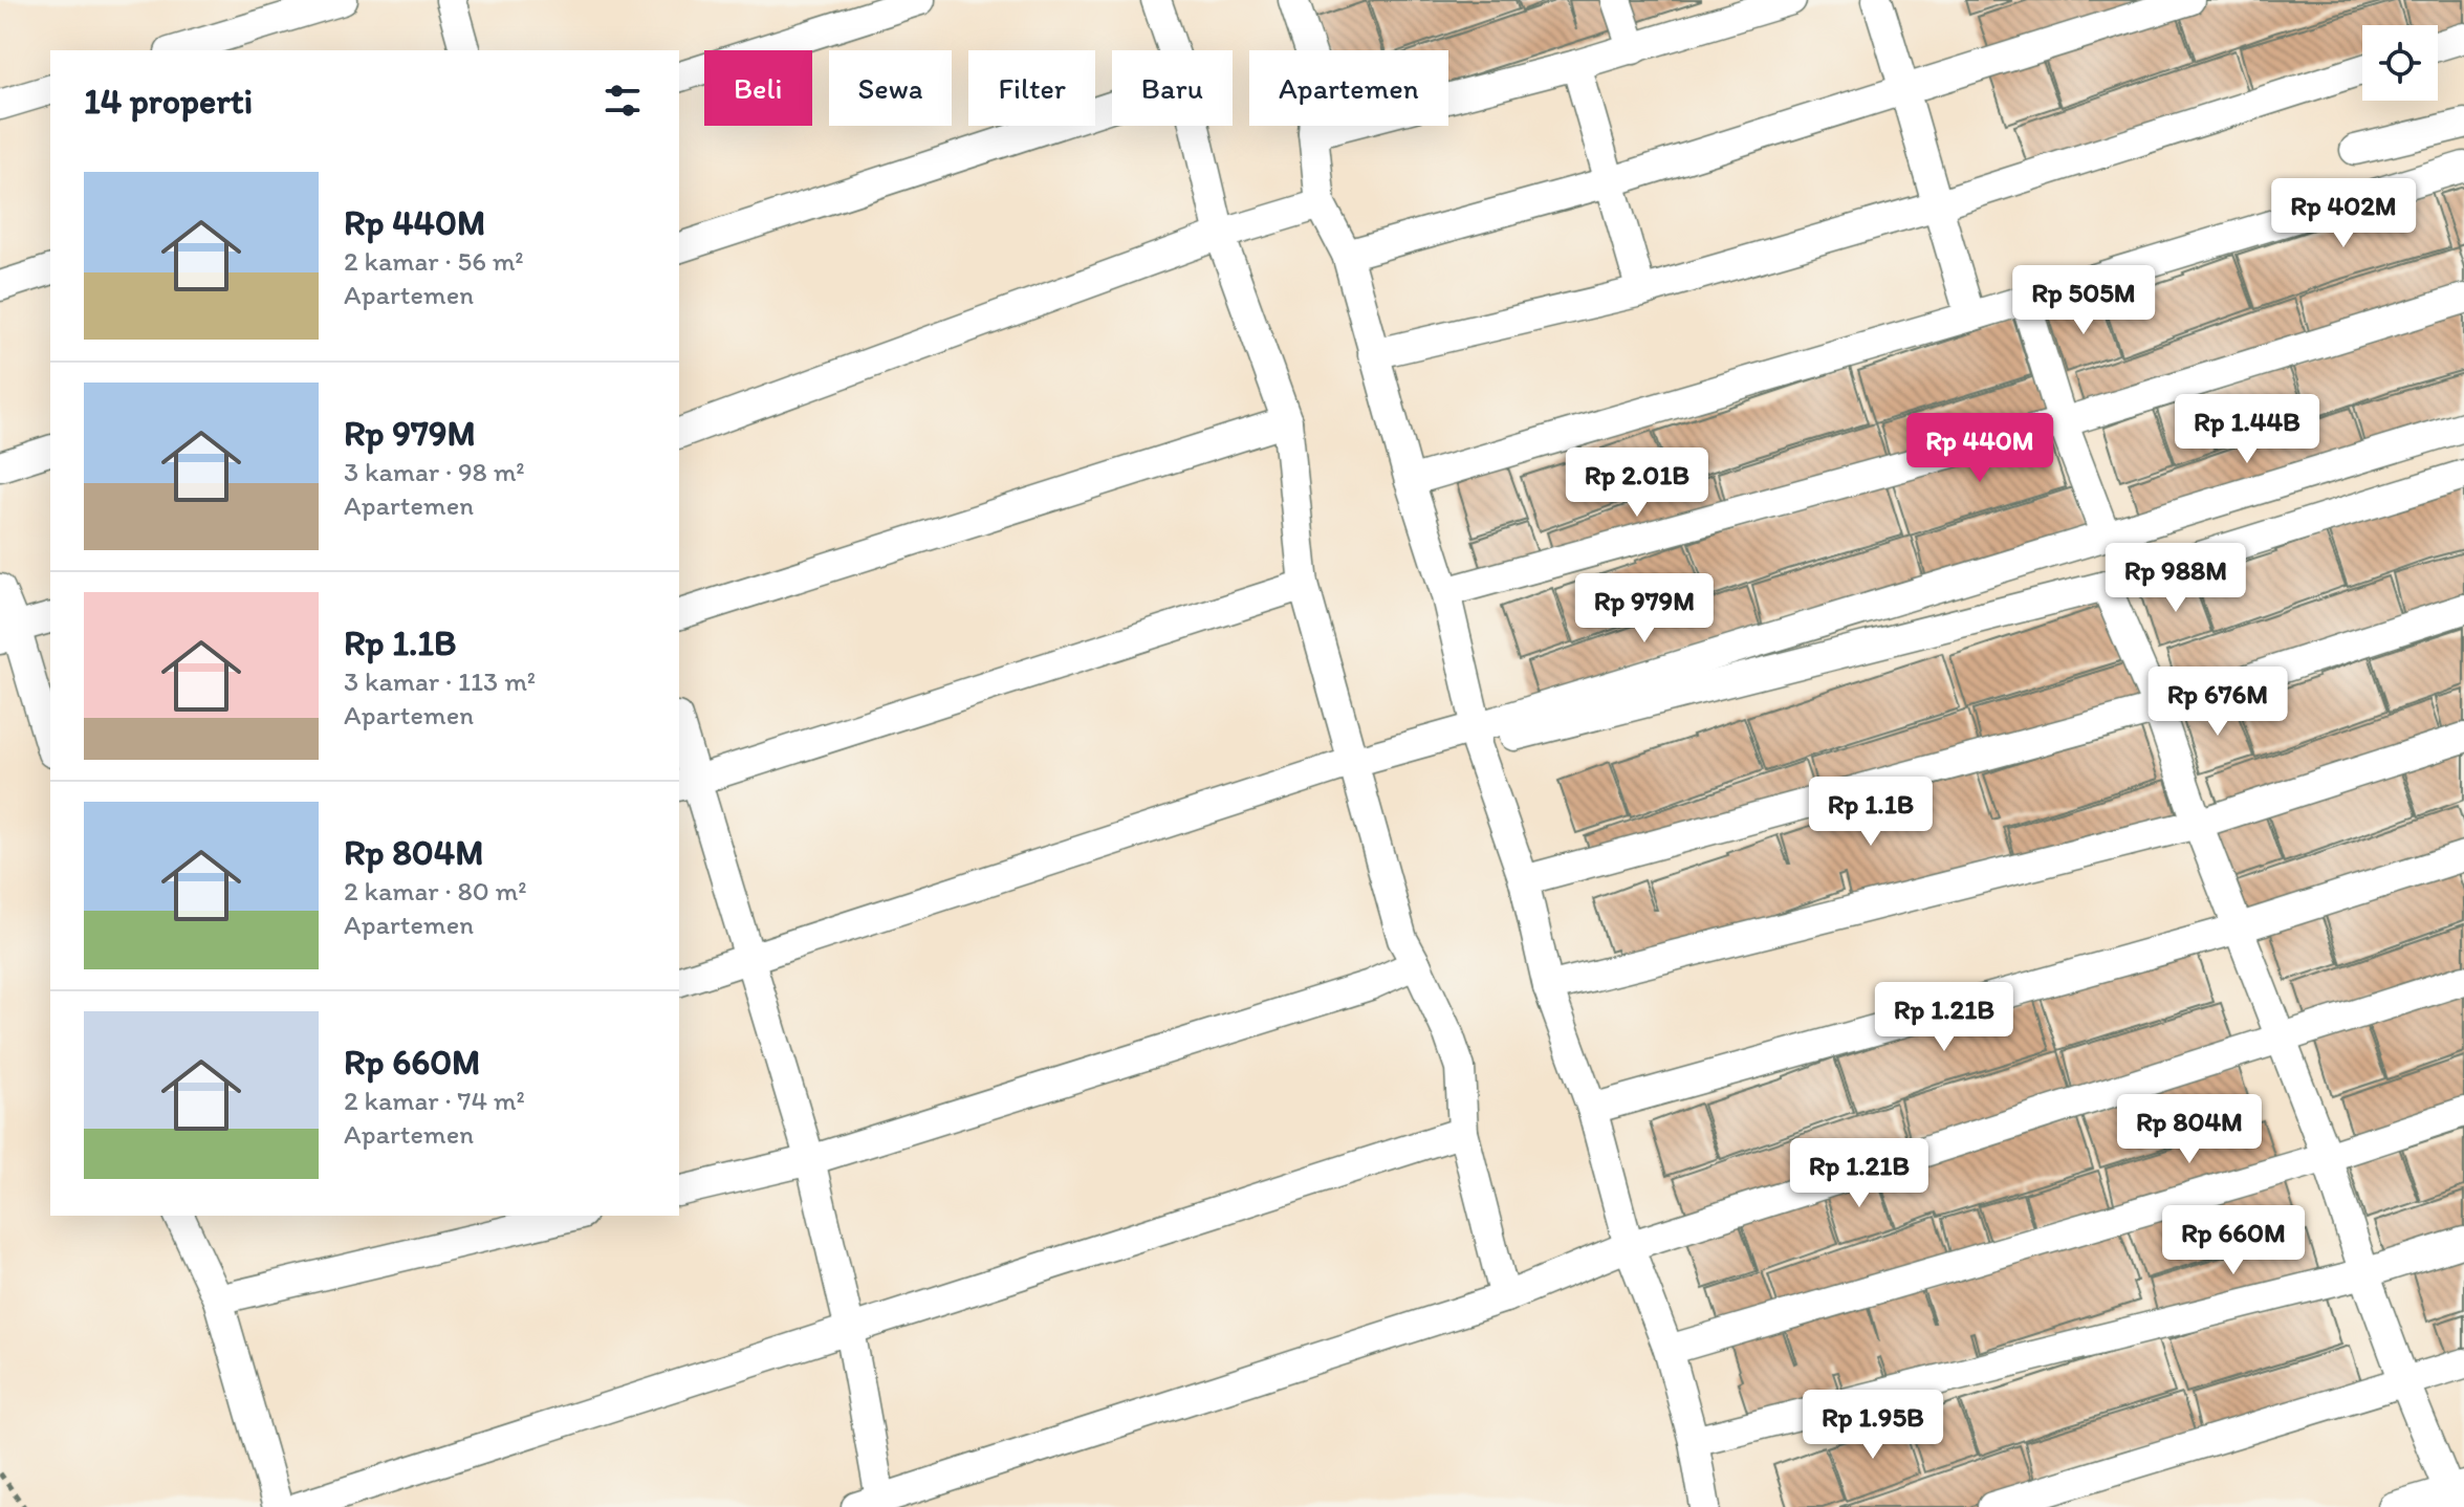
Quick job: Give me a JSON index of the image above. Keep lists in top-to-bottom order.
{
  "page": {
    "chip": [
      "Beli",
      "Sewa",
      "Filter",
      "Baru",
      "Apartemen"
    ],
    "heading": "14 properti",
    "list": [
      {
        "name": "Rp 440M",
        "note": "2 kamar · 56 m² · Apartemen"
      },
      {
        "name": "Rp 979M",
        "note": "3 kamar · 98 m² · Apartemen"
      },
      {
        "name": "Rp 1.1B",
        "note": "3 kamar · 113 m² · Apartemen"
      },
      {
        "name": "Rp 804M",
        "note": "2 kamar · 80 m² · Apartemen"
      },
      {
        "name": "Rp 660M",
        "note": "2 kamar · 74 m² · Apartemen"
      }
    ],
    "price": [
      "Rp 402M",
      "Rp 505M",
      "Rp 1.44B",
      "Rp 440M",
      "Rp 2.01B",
      "Rp 988M",
      "Rp 979M",
      "Rp 676M",
      "Rp 1.1B",
      "Rp 1.21B",
      "Rp 804M",
      "Rp 1.21B",
      "Rp 660M",
      "Rp 1.95B"
    ]
  }
}
